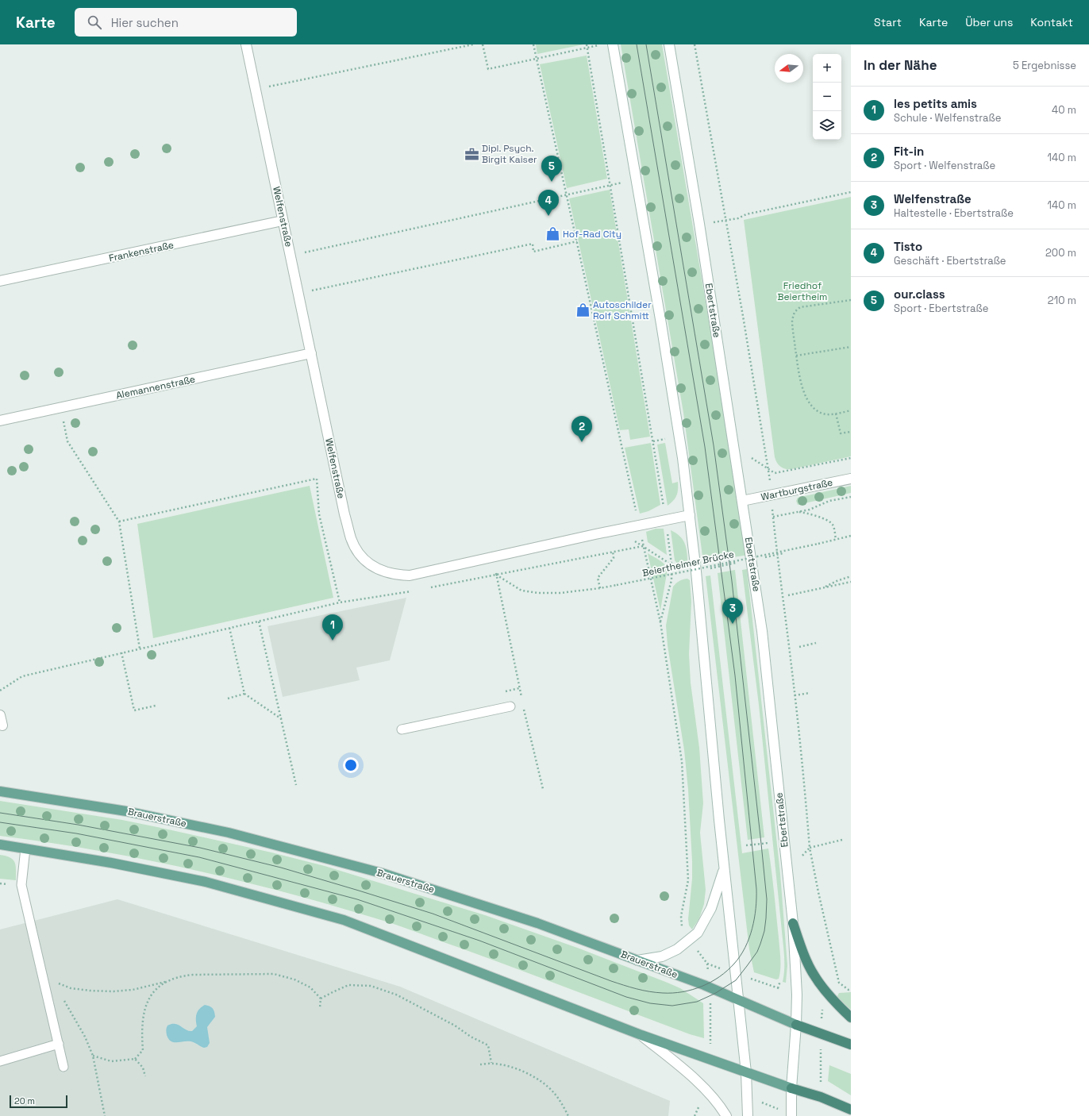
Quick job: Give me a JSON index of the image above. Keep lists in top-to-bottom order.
{
  "streets": {
    "main road": [
      "Welfenstraße",
      "Frankenstraße",
      "Ebertstraße",
      "Alemannenstraße",
      "Wartburgstraße",
      "Brauerstraße"
    ],
    "path": ["Beiertheimer Brücke"]
  },
  "crossings": [
    ["Welfenstraße", "Frankenstraße"],
    ["Welfenstraße", "Alemannenstraße"],
    ["Ebertstraße", "Wartburgstraße"],
    ["Ebertstraße", "Brauerstraße"]
  ],
  "parks": ["Friedhof Beiertheim"],
  "places": {
    "office": ["Dipl. Psych. Birgit Kaiser"],
    "shop": ["Hof-Rad City", "Autoschilder Rolf Schmitt"]
  },
  "scale_bar": "20 m",
  "north": "left",
  "page": {
    "header": "Karte",
    "search": "Hier suchen",
    "nav": [
      "Start",
      "Karte",
      "Über uns",
      "Kontakt"
    ],
    "heading": ["In der Nähe", "5 Ergebnisse"],
    "map_buttons": ["+", "−"],
    "list": [
      {
        "mark": "1",
        "name": "les petits amis",
        "note": "Schule · Welfenstraße",
        "value": "40 m"
      },
      {
        "mark": "2",
        "name": "Fit-in",
        "note": "Sport · Welfenstraße",
        "value": "140 m"
      },
      {
        "mark": "3",
        "name": "Welfenstraße",
        "note": "Haltestelle · Ebertstraße",
        "value": "140 m"
      },
      {
        "mark": "4",
        "name": "Tisto",
        "note": "Geschäft · Ebertstraße",
        "value": "200 m"
      },
      {
        "mark": "5",
        "name": "our.class",
        "note": "Sport · Ebertstraße",
        "value": "210 m"
      }
    ],
    "pins": [
      "5",
      "4",
      "2",
      "3",
      "1"
    ],
    "scale": "20 m"
  }
}
